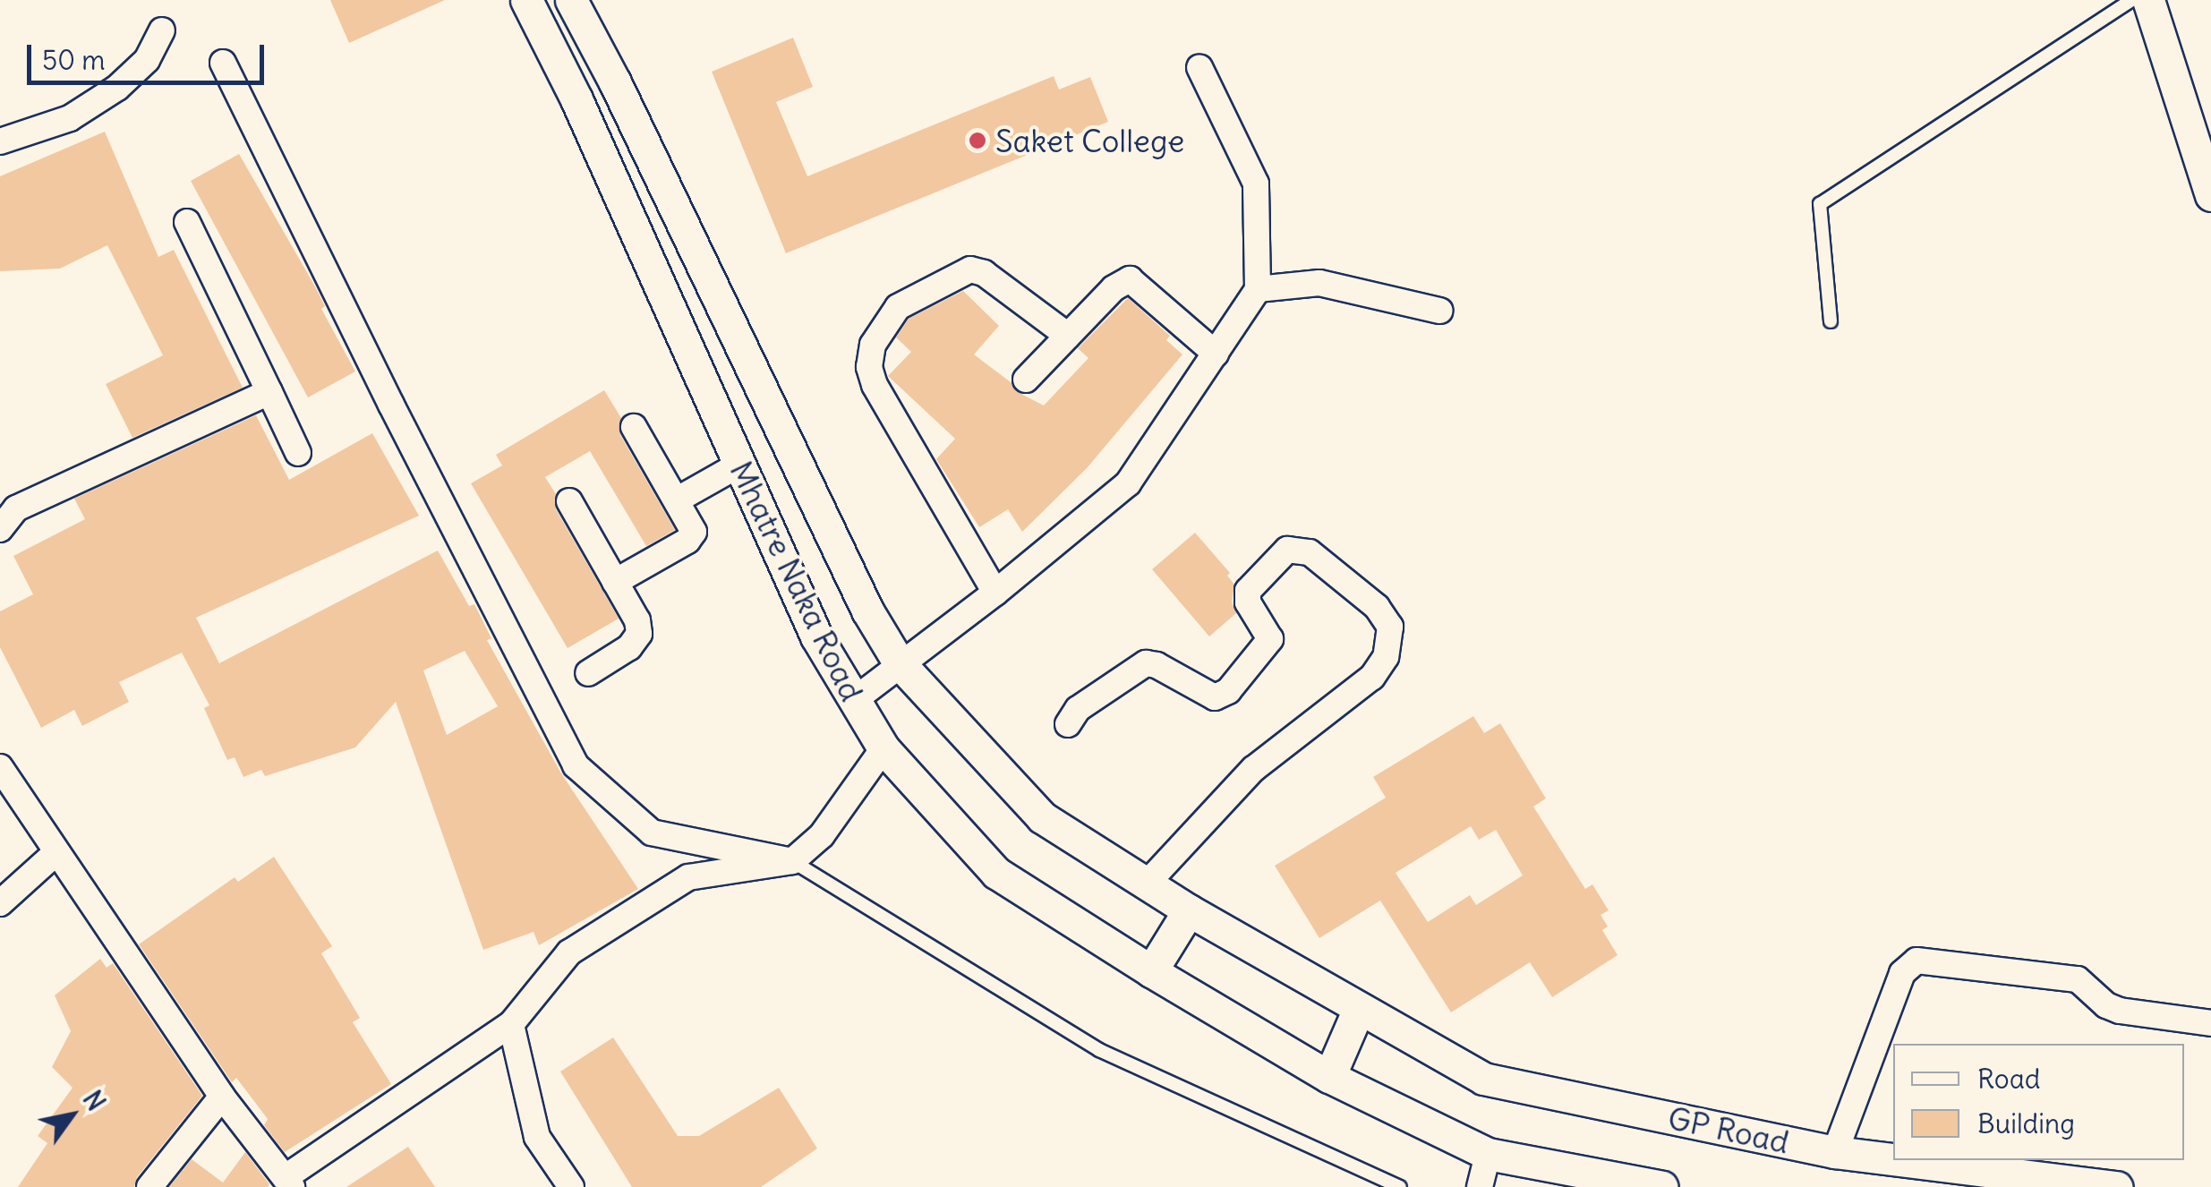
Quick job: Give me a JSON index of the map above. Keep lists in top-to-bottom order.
{
  "streets": {
    "street": ["Mhatre Naka Road", "GP Road"]
  },
  "crossings": [
    ["Mhatre Naka Road", "GP Road"]
  ],
  "places": ["Saket College"],
  "legend": ["Road", "Building"],
  "scale_bar": "50 m",
  "north": "top right"
}
